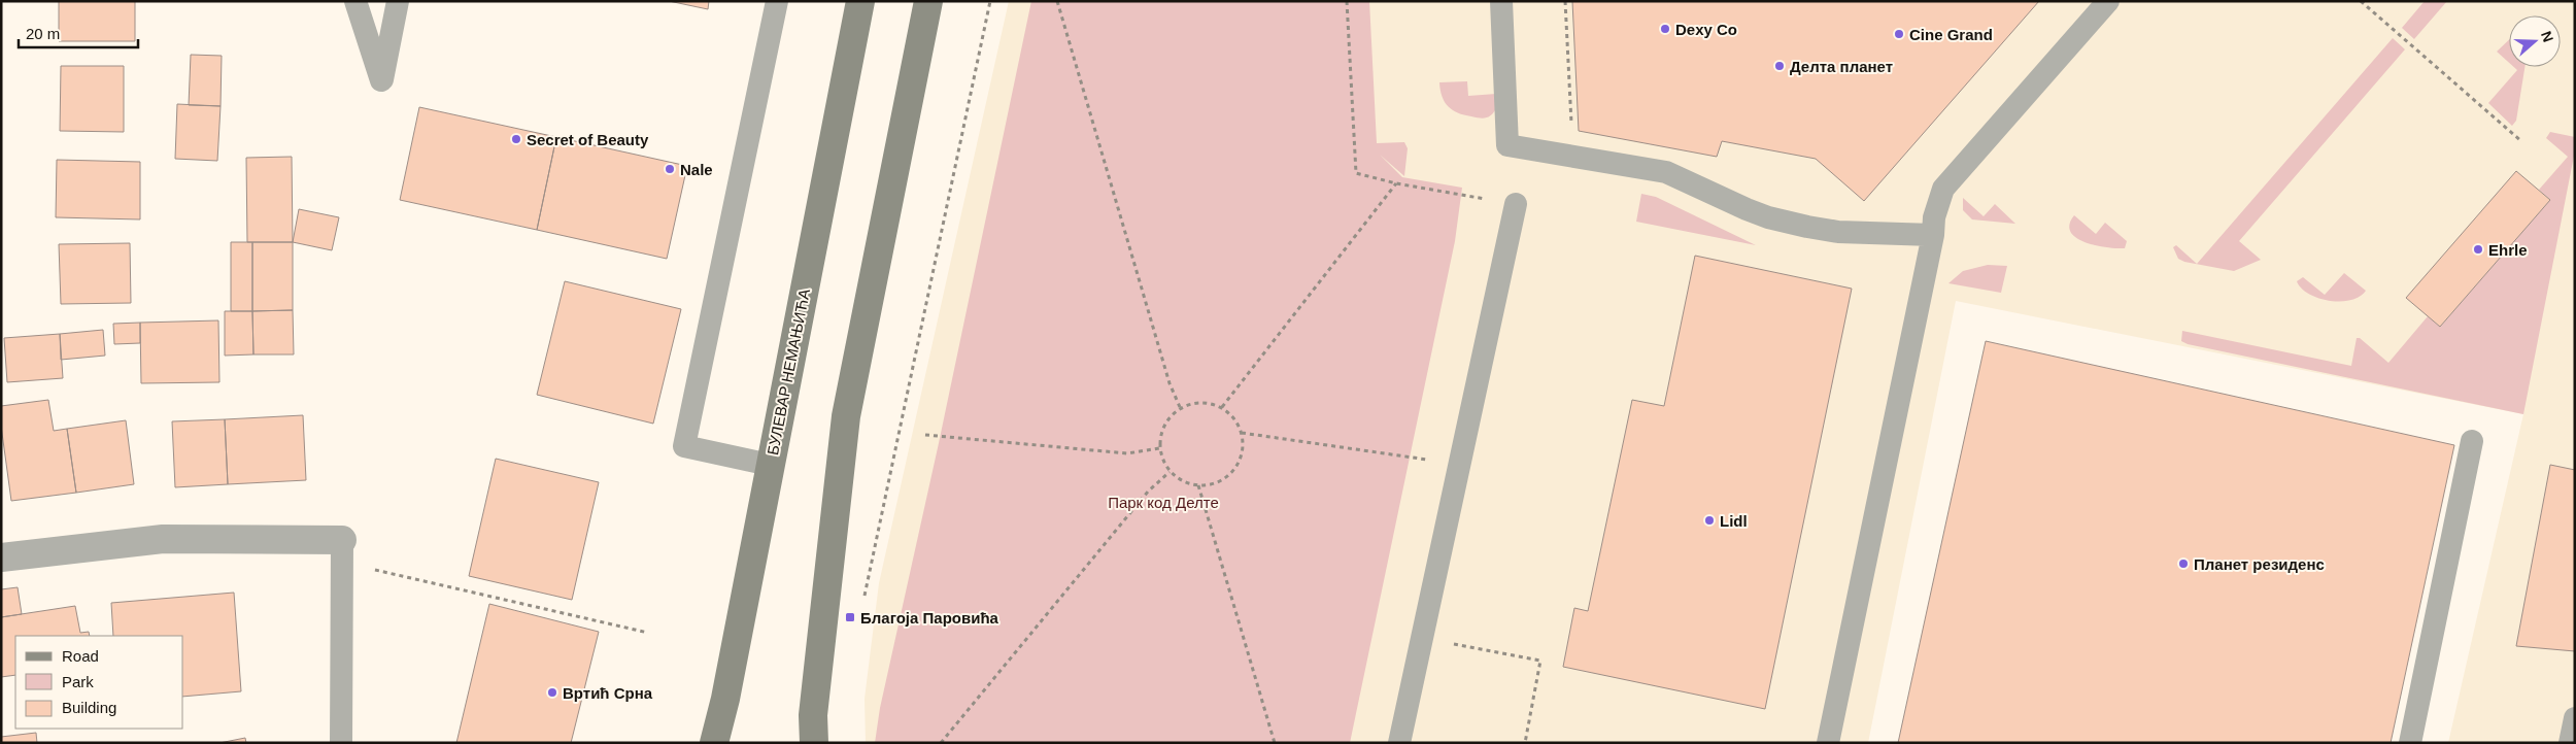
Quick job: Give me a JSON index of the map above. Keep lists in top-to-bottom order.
{
  "streets": {
    "street": ["БУЛЕВАР НЕМАЊИЋА"]
  },
  "parks": ["Парк код Делте"],
  "places": {
    "other": [
      "Dexy Co",
      "Cine Grand",
      "Делта планет",
      "Secret of Beauty",
      "Nale",
      "Ehrle",
      "Lidl",
      "Планет резиденс",
      "Вртић Срна"
    ],
    "transit": ["Благоја Паровића"]
  },
  "legend": ["Road", "Park", "Building"],
  "scale_bar": "20 m",
  "north": "right"
}
